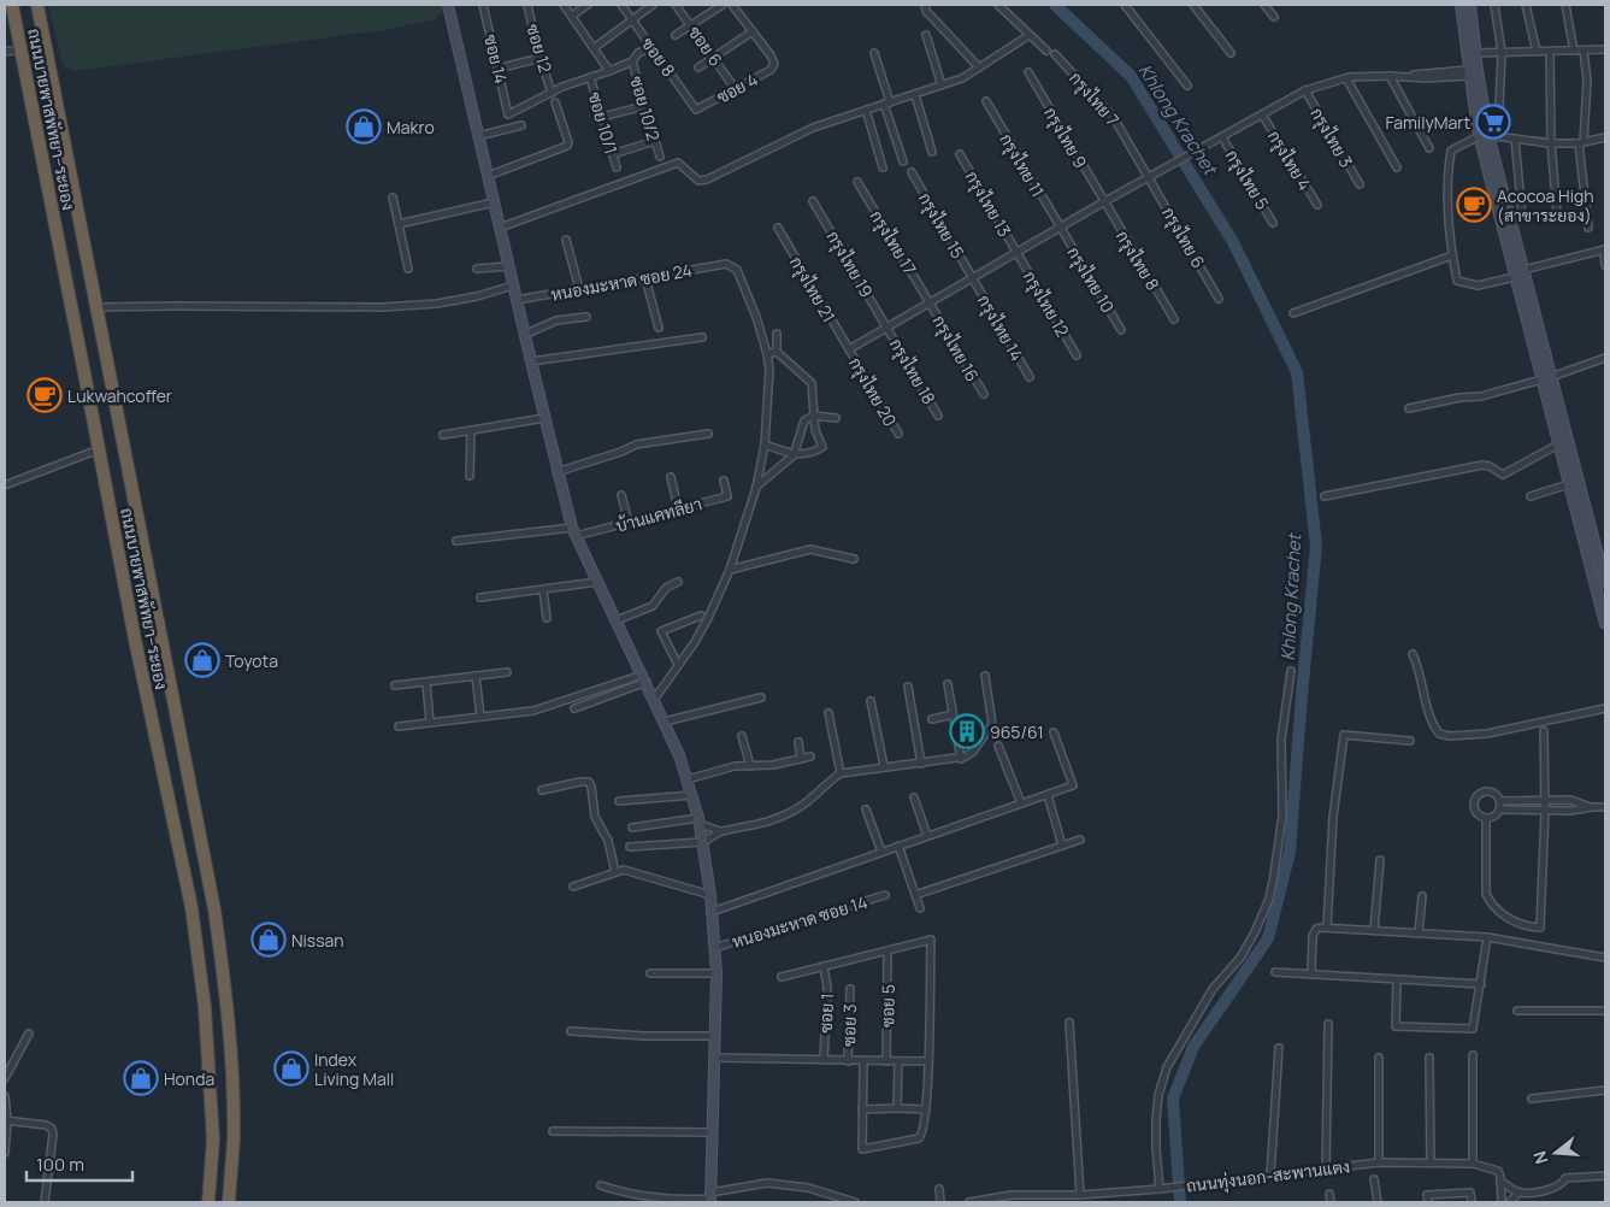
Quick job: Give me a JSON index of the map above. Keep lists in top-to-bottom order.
{
  "streets": {
    "highway": ["ถนนบายพาสพัทยา–ระยอง"],
    "street": [
      "ซอย 6",
      "ซอย 12",
      "ซอย 8",
      "ซอย 14",
      "ซอย 4",
      "กรุงไทย 7",
      "ซอย 10/2",
      "ซอย 10/1",
      "กรุงไทย 9",
      "กรุงไทย 3",
      "กรุงไทย 4",
      "กรุงไทย 11",
      "กรุงไทย 5",
      "กรุงไทย 13",
      "กรุงไทย 15",
      "กรุงไทย 6",
      "กรุงไทย 17",
      "กรุงไทย 8",
      "กรุงไทย 19",
      "กรุงไทย 10",
      "หนองมะหาด ซอย 24",
      "กรุงไทย 21",
      "กรุงไทย 12",
      "กรุงไทย 14",
      "กรุงไทย 16",
      "กรุงไทย 18",
      "กรุงไทย 20",
      "บ้านแคทลียา",
      "หนองมะหาด ซอย 14",
      "ซอย 5",
      "ซอย 1",
      "ซอย 3",
      "ถนนทุ่งนอก-สะพานแตง"
    ]
  },
  "crossings": [
    ["ซอย 6", "ซอย 4"],
    ["ซอย 12", "ซอย 14"],
    ["ซอย 8", "ซอย 4"],
    ["กรุงไทย 7", "กรุงไทย 6"],
    ["กรุงไทย 9", "กรุงไทย 8"],
    ["กรุงไทย 11", "กรุงไทย 10"],
    ["กรุงไทย 13", "กรุงไทย 12"],
    ["กรุงไทย 15", "กรุงไทย 14"],
    ["กรุงไทย 17", "กรุงไทย 16"],
    ["กรุงไทย 19", "กรุงไทย 18"],
    ["กรุงไทย 21", "กรุงไทย 20"]
  ],
  "water": ["Khlong Krachet"],
  "places": {
    "supermarket": ["FamilyMart"],
    "shop": [
      "Makro",
      "Toyota",
      "Nissan",
      "Index Living Mall",
      "Honda"
    ],
    "cafe": ["Acocoa High (สาขาระยอง)", "Lukwahcoffer"],
    "building": ["965/61"]
  },
  "scale_bar": "100 m",
  "north": "left"
}
